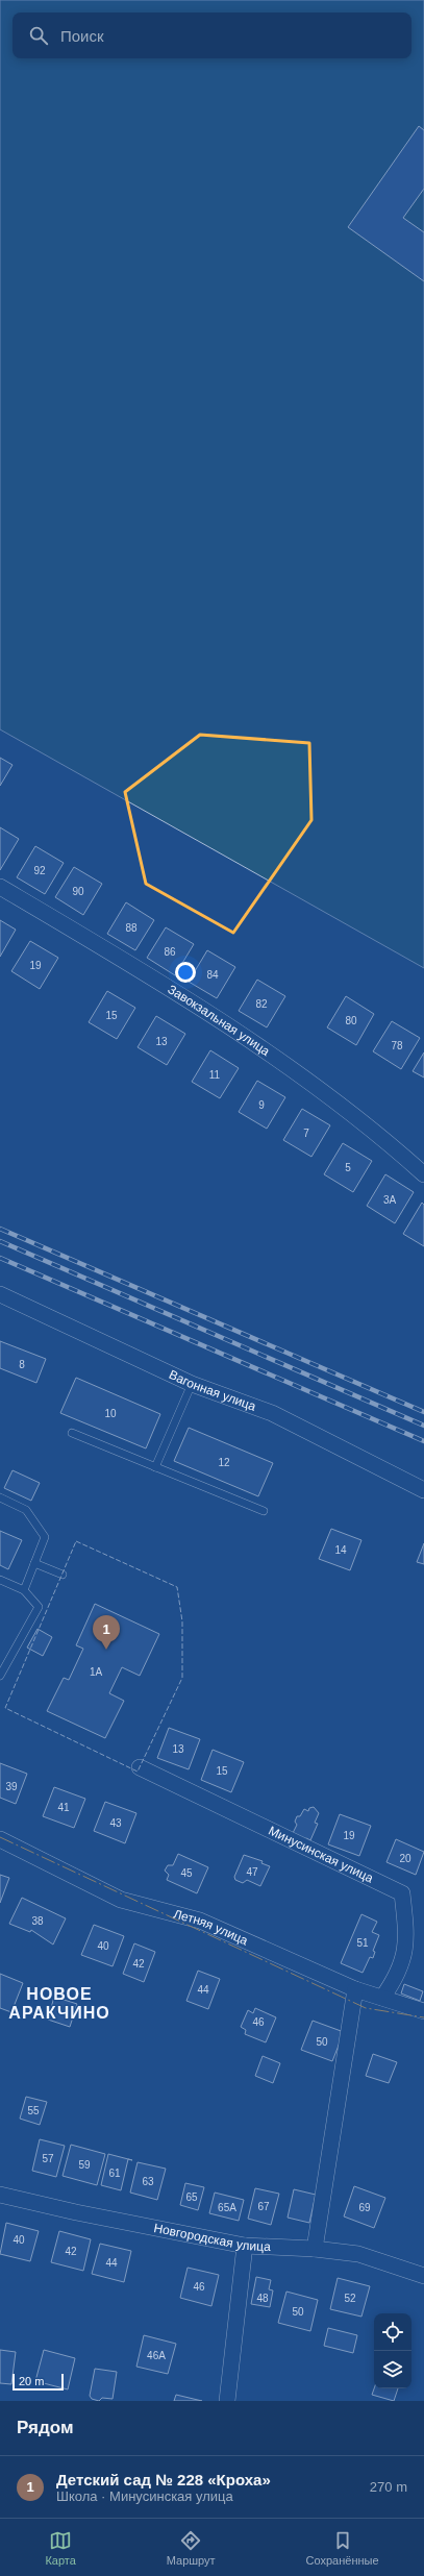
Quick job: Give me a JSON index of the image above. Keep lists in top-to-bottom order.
{
  "streets": {
    "street": [
      "Завокзальная улица",
      "Вагонная улица",
      "Минусинская улица",
      "Летняя улица",
      "Новгородская улица"
    ]
  },
  "crossings": [
    ["Минусинская улица", "Летняя улица"]
  ],
  "districts": ["НОВОЕ АРАКЧИНО"],
  "house_numbers": [
    "92",
    "90",
    "88",
    "86",
    "19",
    "84",
    "82",
    "15",
    "80",
    "13",
    "78",
    "11",
    "9",
    "7",
    "5",
    "3А",
    "8",
    "10",
    "12",
    "14",
    "1А",
    "13",
    "15",
    "39",
    "41",
    "43",
    "19",
    "20",
    "47",
    "45",
    "38",
    "51",
    "40",
    "42",
    "44",
    "46",
    "50",
    "55",
    "57",
    "59",
    "61",
    "63",
    "65",
    "67",
    "65А",
    "69",
    "40",
    "42",
    "44",
    "46",
    "48",
    "52",
    "50",
    "46А"
  ],
  "scale_bar": "20 m",
  "page": {
    "search": "Поиск",
    "pins": "1",
    "scale": "20 m",
    "heading": "Рядом",
    "list": [
      {
        "mark": "1",
        "name": "Детский сад № 228 «Кроха»",
        "note": "Школа · Минусинская улица",
        "value": "270 m"
      }
    ],
    "nav": ["Карта", "Маршрут", "Сохранённые"]
  }
}
